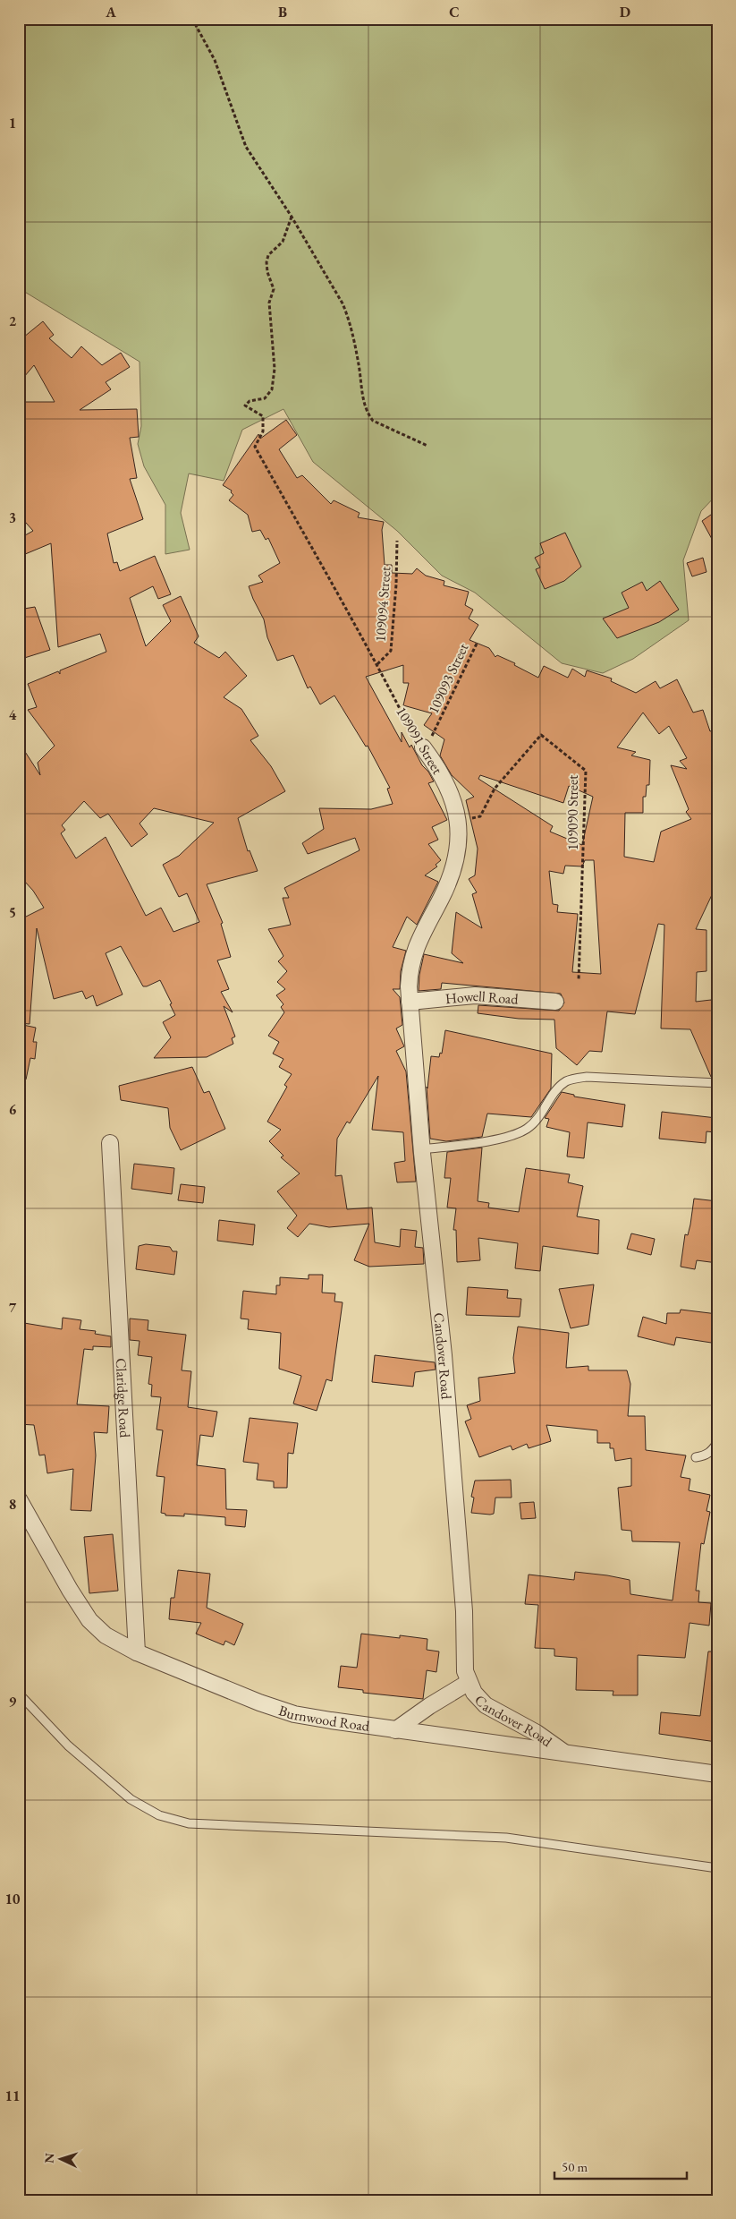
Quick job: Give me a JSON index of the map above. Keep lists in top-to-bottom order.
{
  "streets": {
    "street": [
      "109091 Street",
      "Howell Road",
      "Candover Road",
      "Claridge Road",
      "Burnwood Road"
    ],
    "path": ["109094 Street", "109093 Street", "109090 Street"]
  },
  "crossings": [
    ["109094 Street", "109091 Street"],
    ["109093 Street", "109091 Street"],
    ["109091 Street", "109090 Street"],
    ["109091 Street", "Howell Road"],
    ["109091 Street", "Candover Road"],
    ["Candover Road", "Burnwood Road"],
    ["Claridge Road", "Burnwood Road"]
  ],
  "scale_bar": "50 m",
  "north": "left",
  "grid": {
    "columns": [
      "A",
      "B",
      "C",
      "D"
    ],
    "rows": [
      "1",
      "2",
      "3",
      "4",
      "5",
      "6",
      "7",
      "8",
      "9",
      "10",
      "11"
    ]
  }
}
